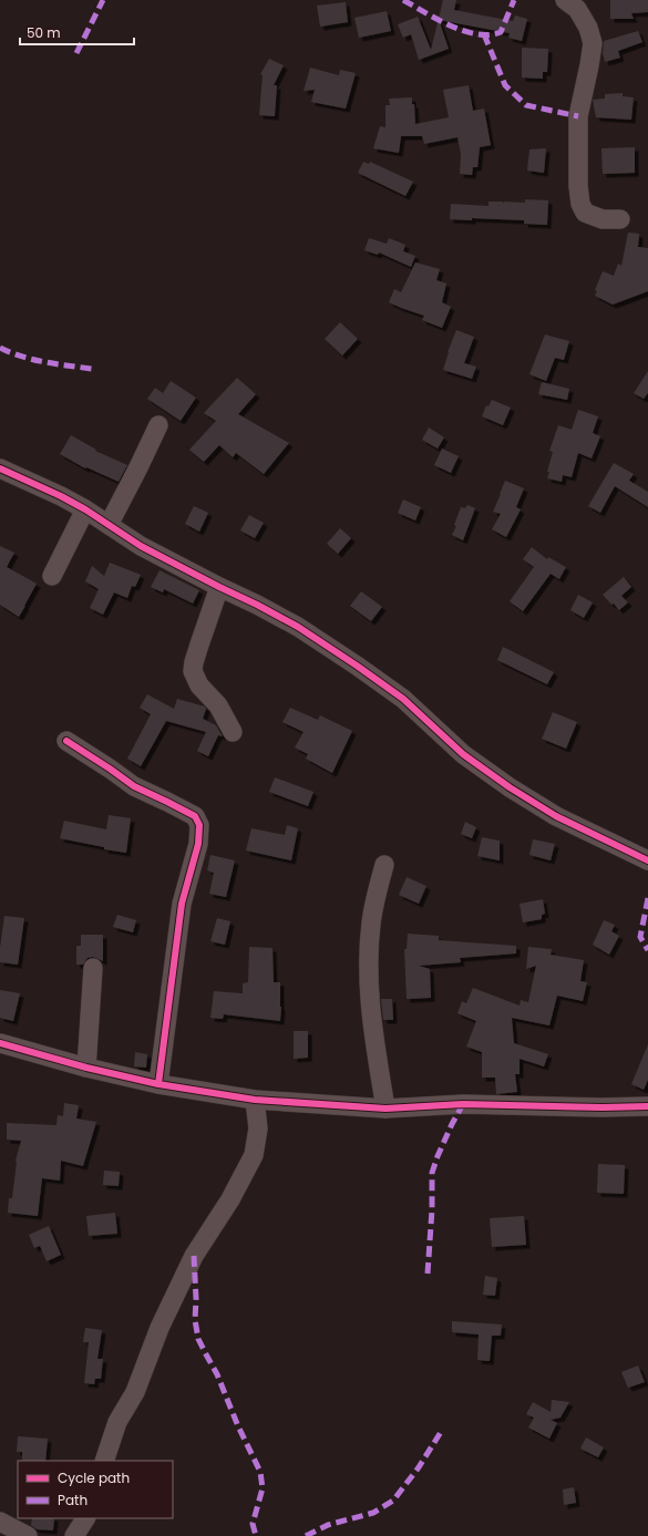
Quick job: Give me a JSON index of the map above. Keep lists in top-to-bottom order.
{
  "legend": ["Cycle path", "Path"],
  "scale_bar": "50 m"
}
